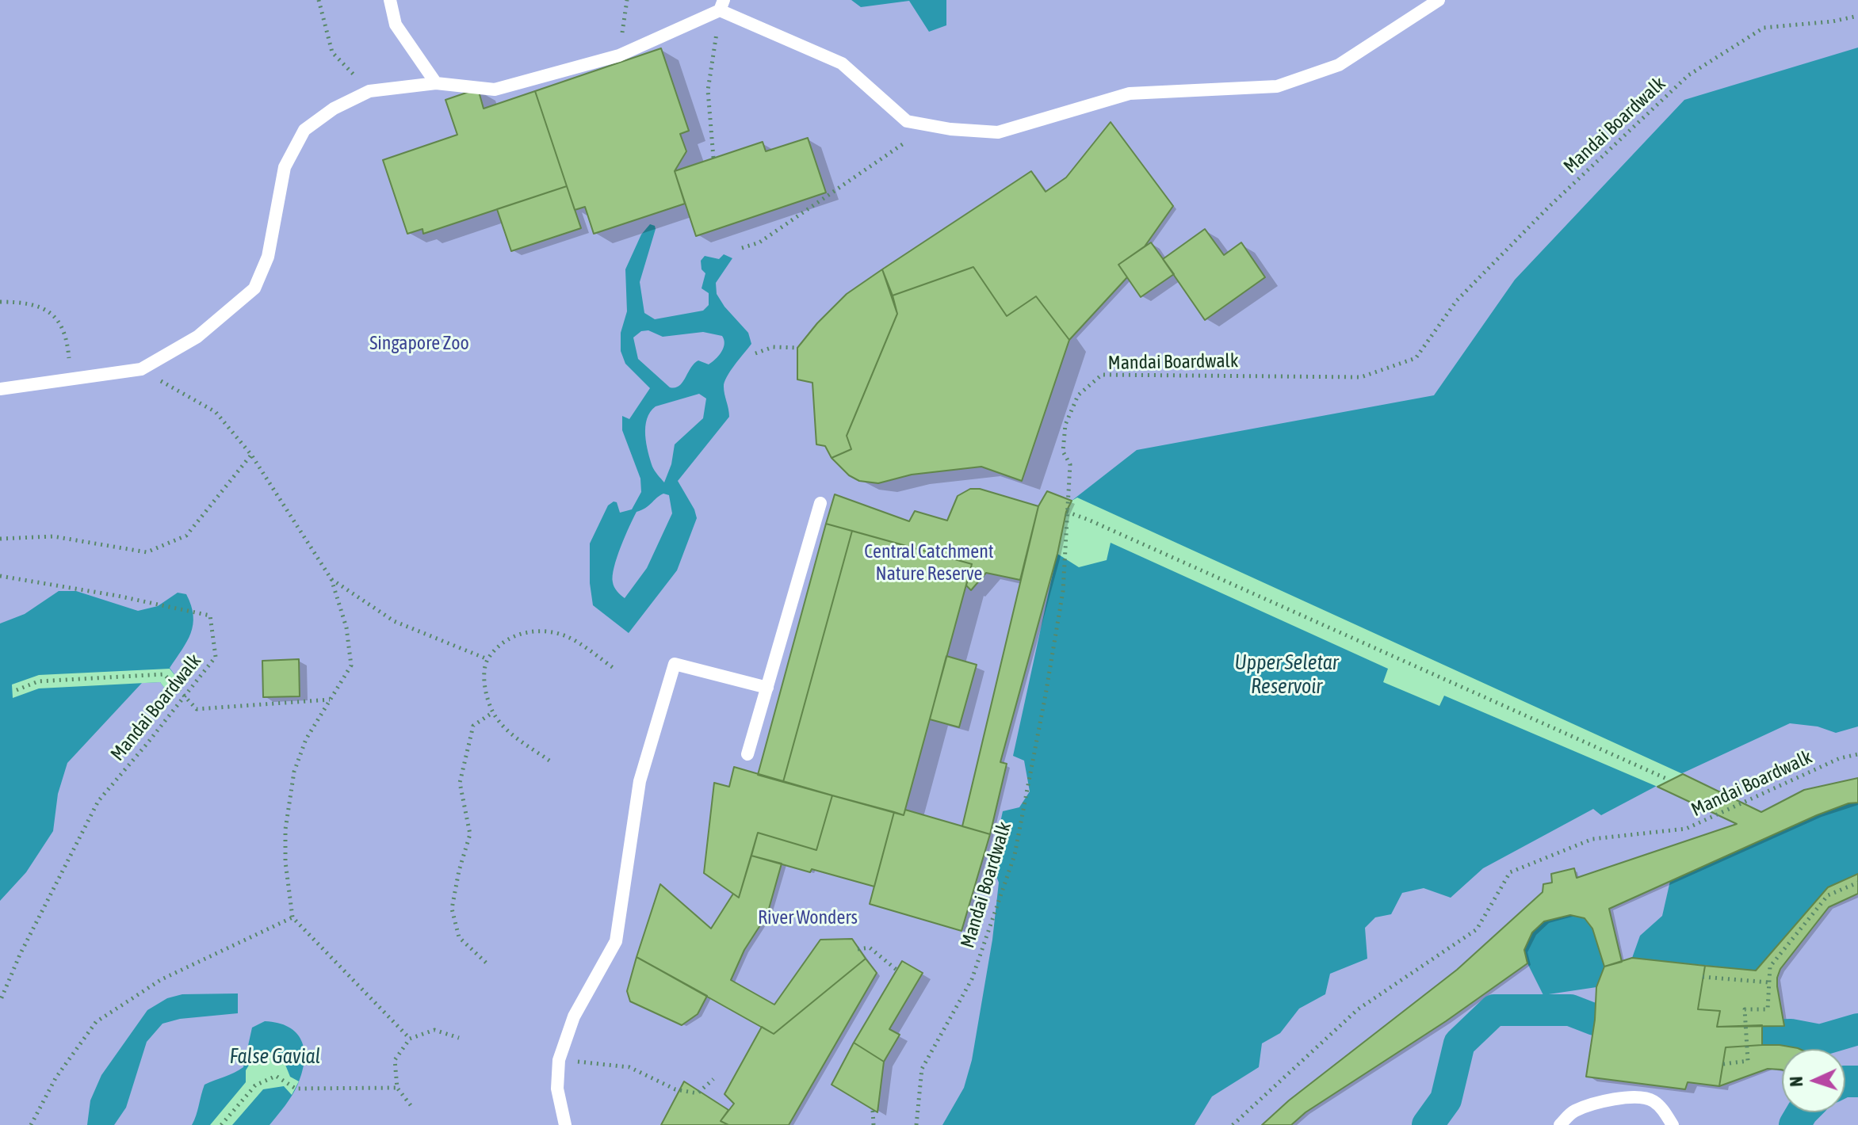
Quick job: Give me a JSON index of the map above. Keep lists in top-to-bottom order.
{
  "streets": {
    "path": ["Mandai Boardwalk"]
  },
  "water": ["Upper Seletar Reservoir", "False Gavial"],
  "parks": ["Singapore Zoo", "Central Catchment Nature Reserve", "River Wonders"],
  "north": "left"
}
